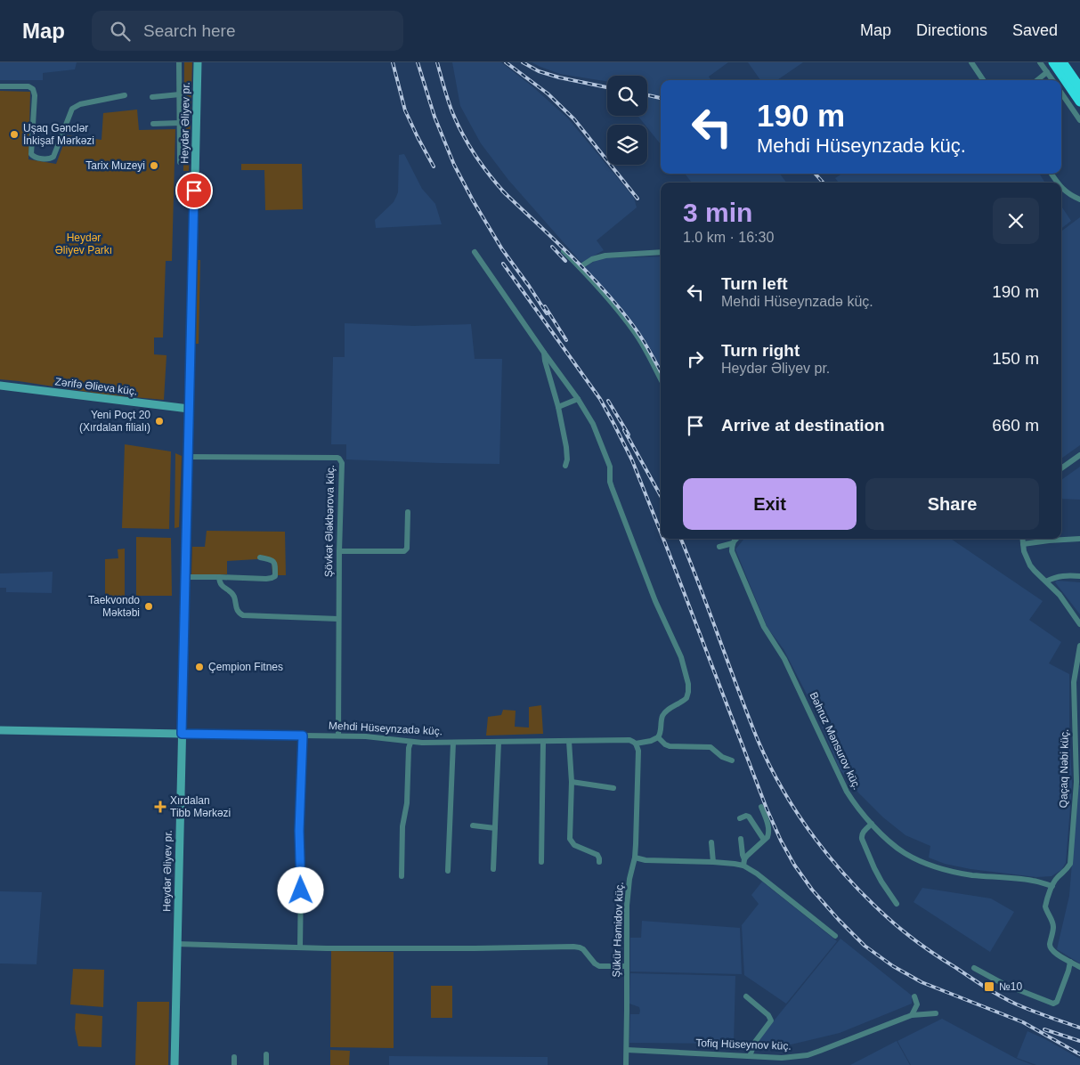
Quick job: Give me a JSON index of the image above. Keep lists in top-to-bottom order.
{
  "streets": {
    "main road": ["Heydər Əliyev pr.", "Zərifə Əlieva küç.", "Mehdi Hüseynzadə küç."],
    "street": [
      "Şövkət Ələkbərova küç.",
      "Bəhruz Mənsurov küç.",
      "Qaçaq Nəbi küç.",
      "Şükür Həmidov küç.",
      "Tofiq Hüseynov küç."
    ]
  },
  "crossings": [
    ["Heydər Əliyev pr.", "Zərifə Əlieva küç."],
    ["Heydər Əliyev pr.", "Şövkət Ələkbərova küç."],
    ["Heydər Əliyev pr.", "Mehdi Hüseynzadə küç."],
    ["Şövkət Ələkbərova küç.", "Mehdi Hüseynzadə küç."],
    ["Mehdi Hüseynzadə küç.", "Şükür Həmidov küç."],
    ["Bəhruz Mənsurov küç.", "Qaçaq Nəbi küç."],
    ["Şükür Həmidov küç.", "Tofiq Hüseynov küç."]
  ],
  "parks": ["Heydər Əliyev Parkı"],
  "places": {
    "other": [
      "Uşaq Gənclər İnkişaf Mərkəzi",
      "Tarix Muzeyi",
      "Yeni Poçt 20 (Xırdalan filialı)",
      "Taekvondo Məktəbi",
      "Çempion Fitnes"
    ],
    "health": ["Xırdalan Tibb Mərkəzi"],
    "transit": ["№10"]
  },
  "page": {
    "header": "Map",
    "search": "Search here",
    "nav": ["Map", "Directions", "Saved"],
    "turn": ["190 m", "Mehdi Hüseynzadə küç."],
    "heading": ["3 min", "1.0 km · 16:30"],
    "list": [
      {
        "name": "Turn left",
        "note": "Mehdi Hüseynzadə küç.",
        "value": "190 m"
      },
      {
        "name": "Turn right",
        "note": "Heydər Əliyev pr.",
        "value": "150 m"
      },
      {
        "name": "Arrive at destination",
        "value": "660 m"
      }
    ],
    "buttons": ["Exit", "Share"]
  }
}
